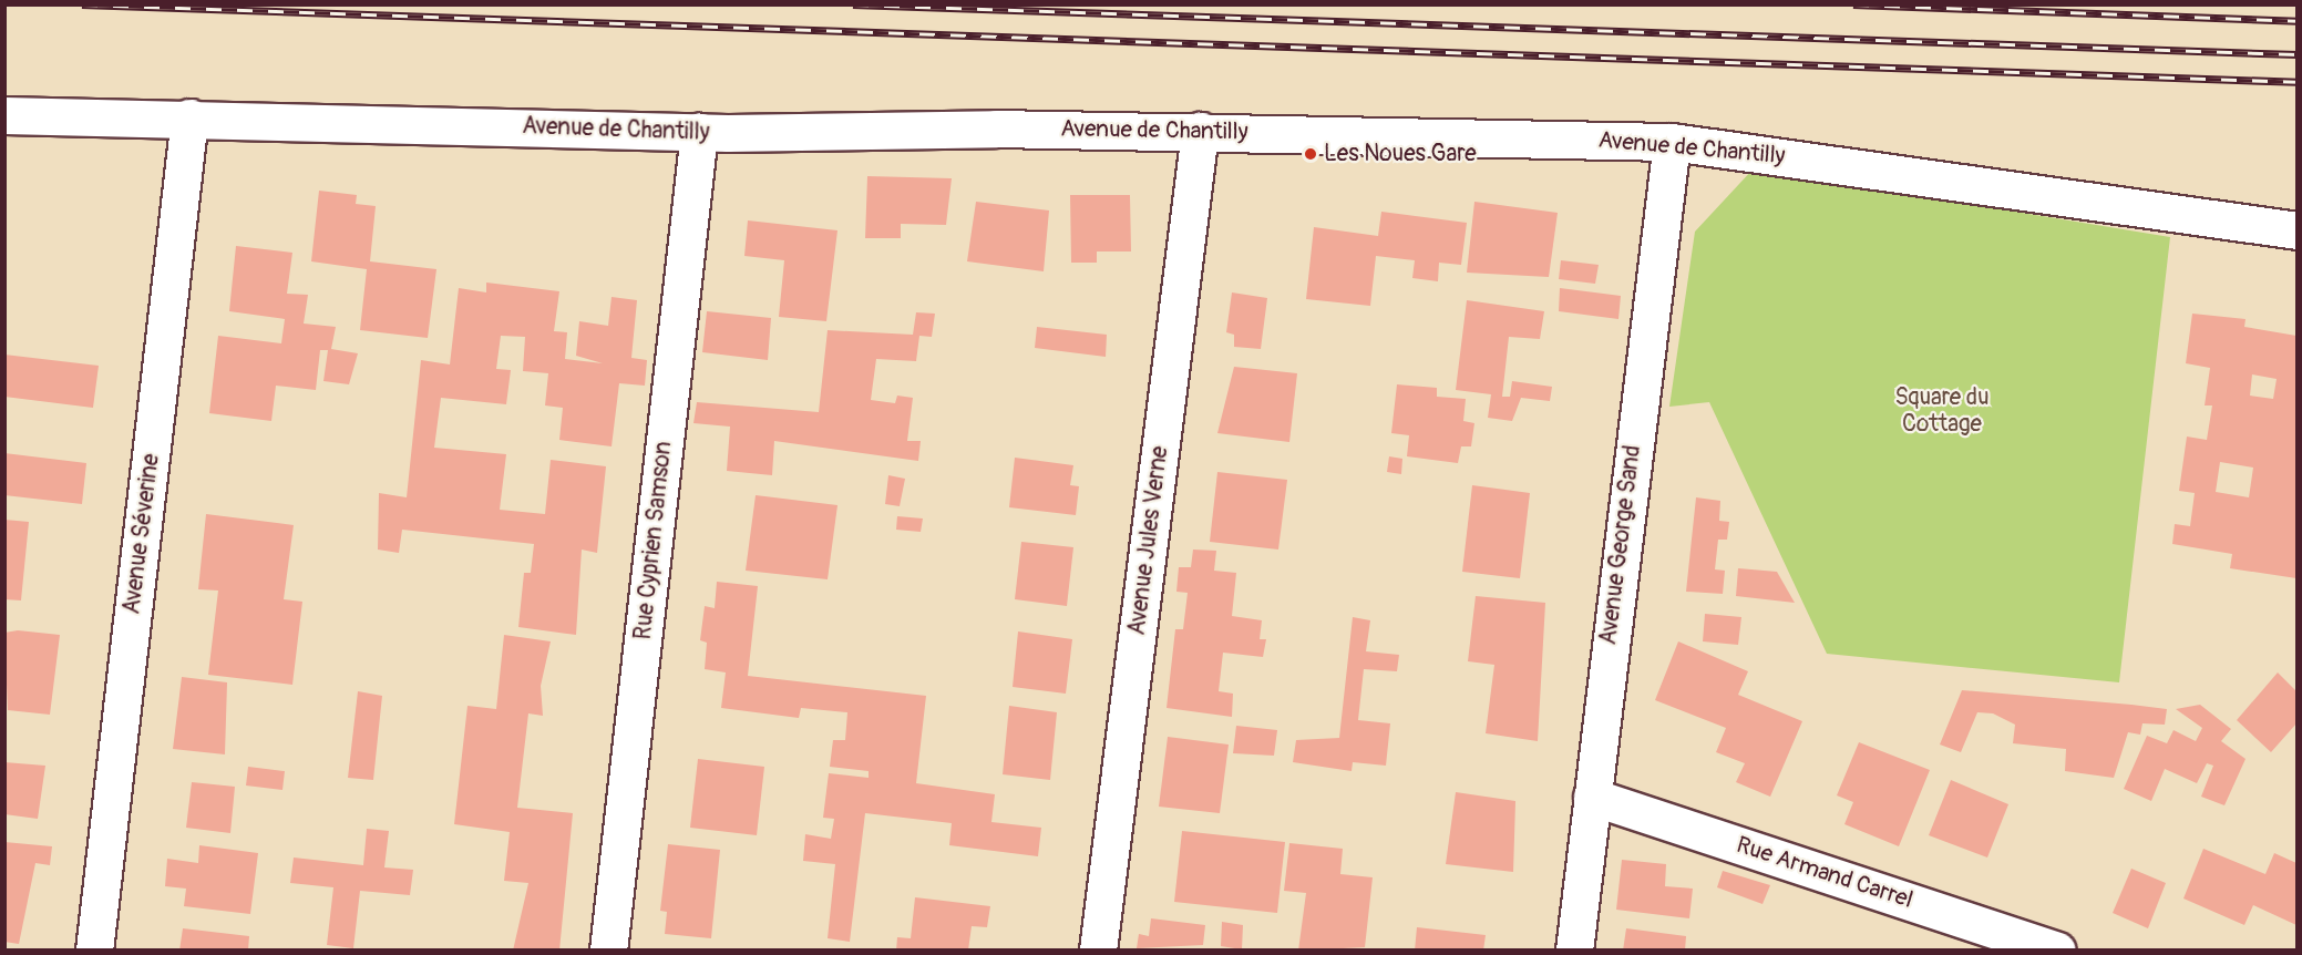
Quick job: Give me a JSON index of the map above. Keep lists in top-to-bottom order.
{
  "streets": {
    "street": [
      "Avenue de Chantilly",
      "Avenue Séverine",
      "Rue Cyprien Samson",
      "Avenue Jules Verne",
      "Avenue George Sand",
      "Rue Armand Carrel"
    ]
  },
  "crossings": [
    ["Avenue de Chantilly", "Avenue Séverine"],
    ["Avenue de Chantilly", "Rue Cyprien Samson"],
    ["Avenue de Chantilly", "Avenue Jules Verne"],
    ["Avenue de Chantilly", "Avenue George Sand"],
    ["Avenue George Sand", "Rue Armand Carrel"]
  ],
  "parks": ["Square du Cottage"],
  "places": ["Les Noues Gare"]
}
